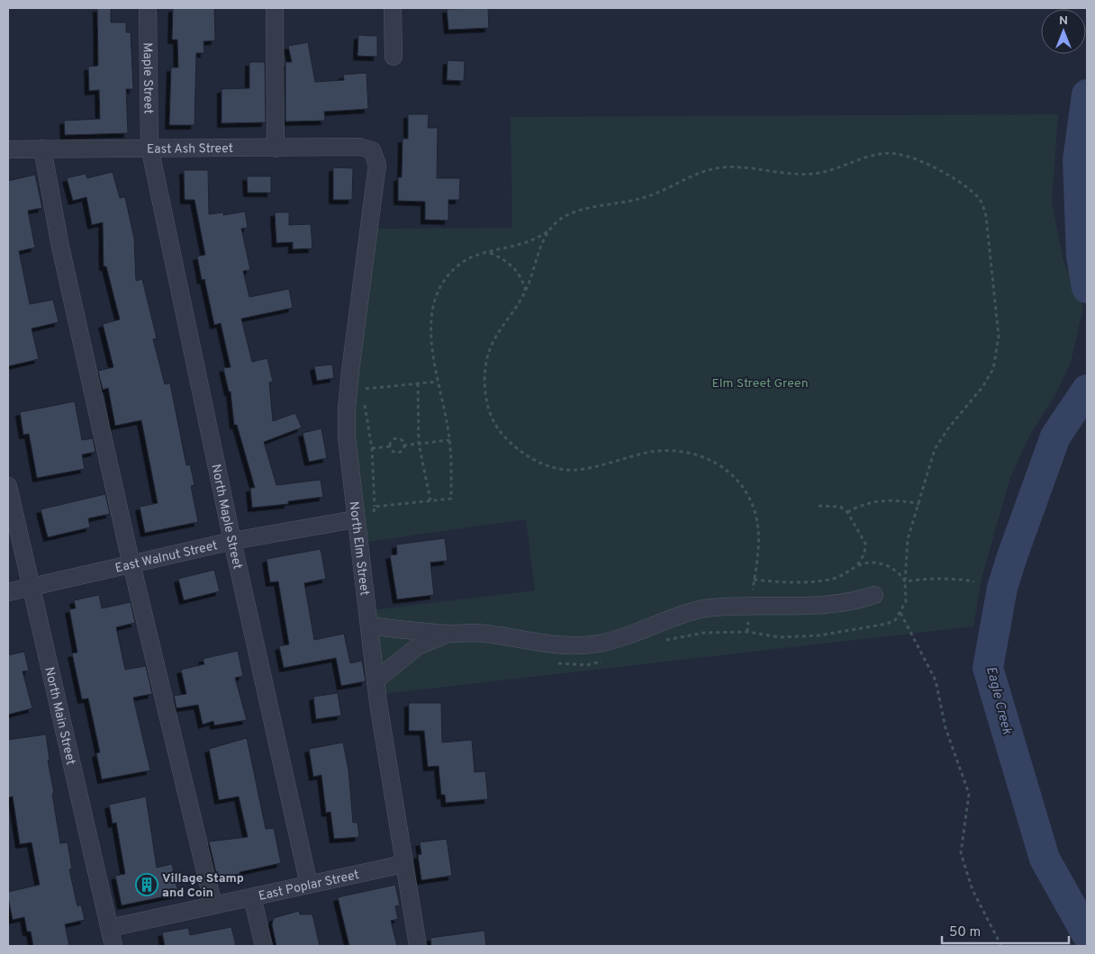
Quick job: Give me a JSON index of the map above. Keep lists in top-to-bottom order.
{
  "streets": {
    "street": [
      "Maple Street",
      "East Ash Street",
      "North Maple Street",
      "North Elm Street",
      "East Walnut Street",
      "North Main Street",
      "East Poplar Street"
    ]
  },
  "crossings": [
    ["Maple Street", "East Ash Street"],
    ["Maple Street", "North Maple Street"],
    ["East Ash Street", "North Maple Street"],
    ["East Ash Street", "North Elm Street"],
    ["North Maple Street", "East Walnut Street"],
    ["North Maple Street", "East Poplar Street"],
    ["North Elm Street", "East Walnut Street"],
    ["North Elm Street", "East Poplar Street"],
    ["East Walnut Street", "North Main Street"],
    ["North Main Street", "East Poplar Street"]
  ],
  "water": ["Eagle Creek"],
  "parks": ["Elm Street Green"],
  "places": {
    "building": ["Village Stamp and Coin"]
  },
  "scale_bar": "50 m",
  "north": "top"
}
